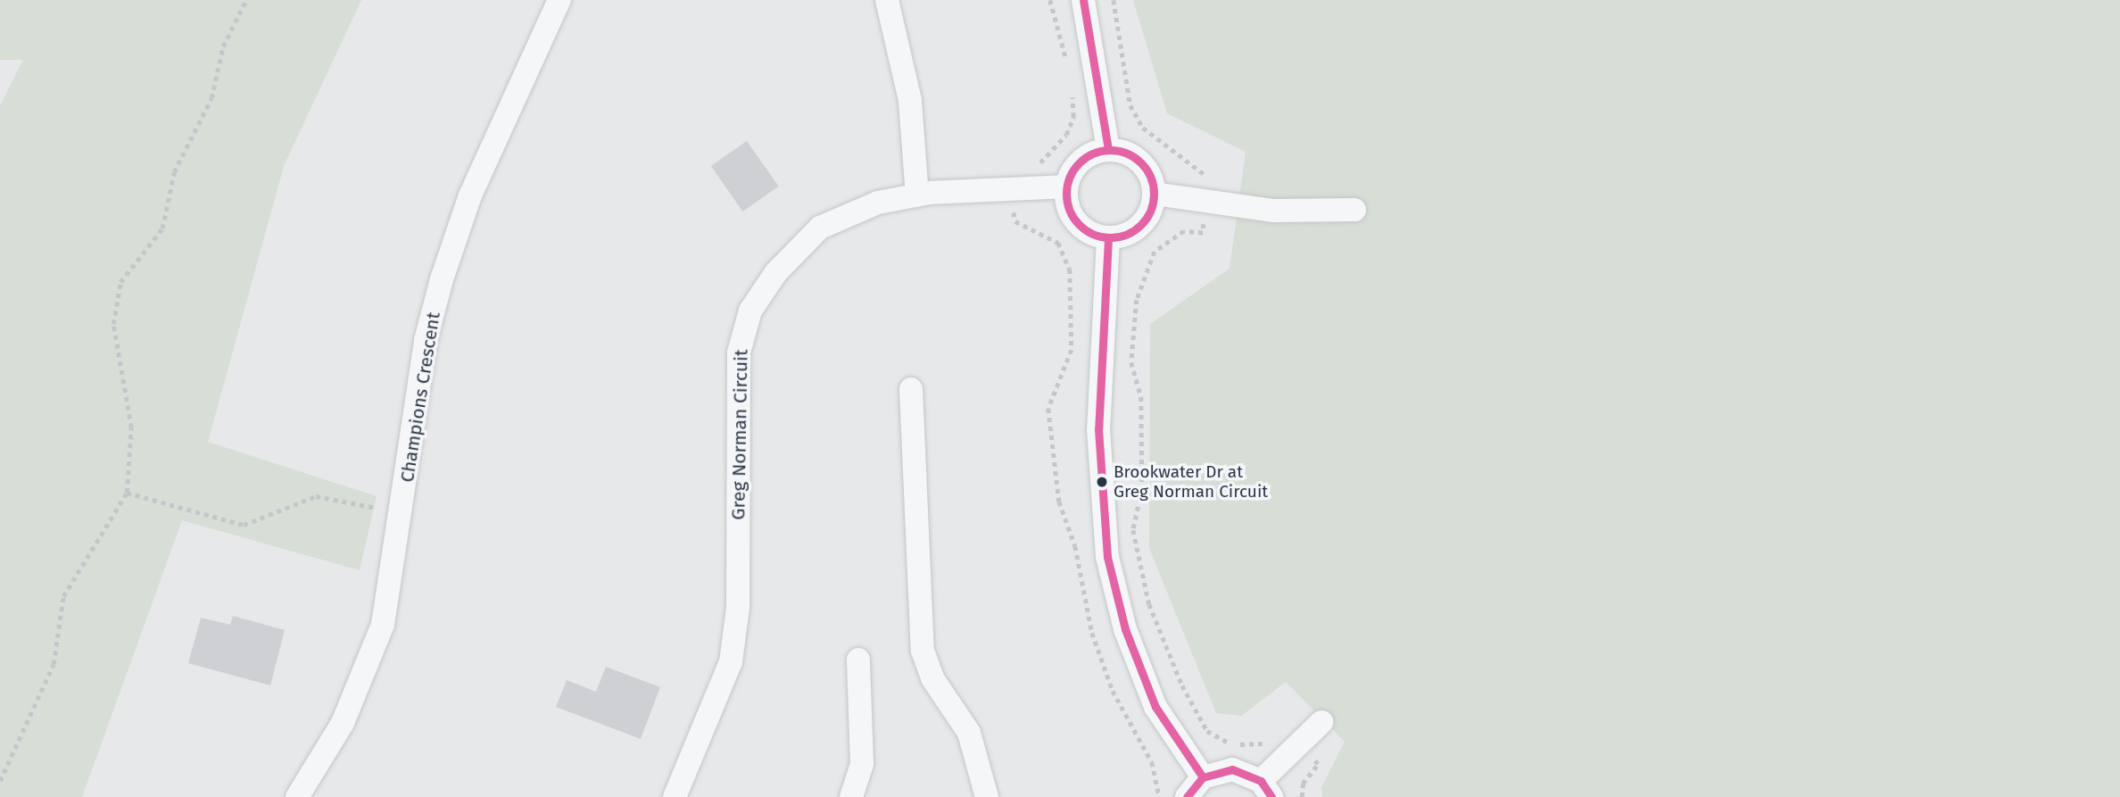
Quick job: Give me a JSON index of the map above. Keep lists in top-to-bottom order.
{
  "streets": {
    "street": ["Champions Crescent", "Greg Norman Circuit"]
  },
  "places": ["Brookwater Dr at Greg Norman Circuit"]
}
